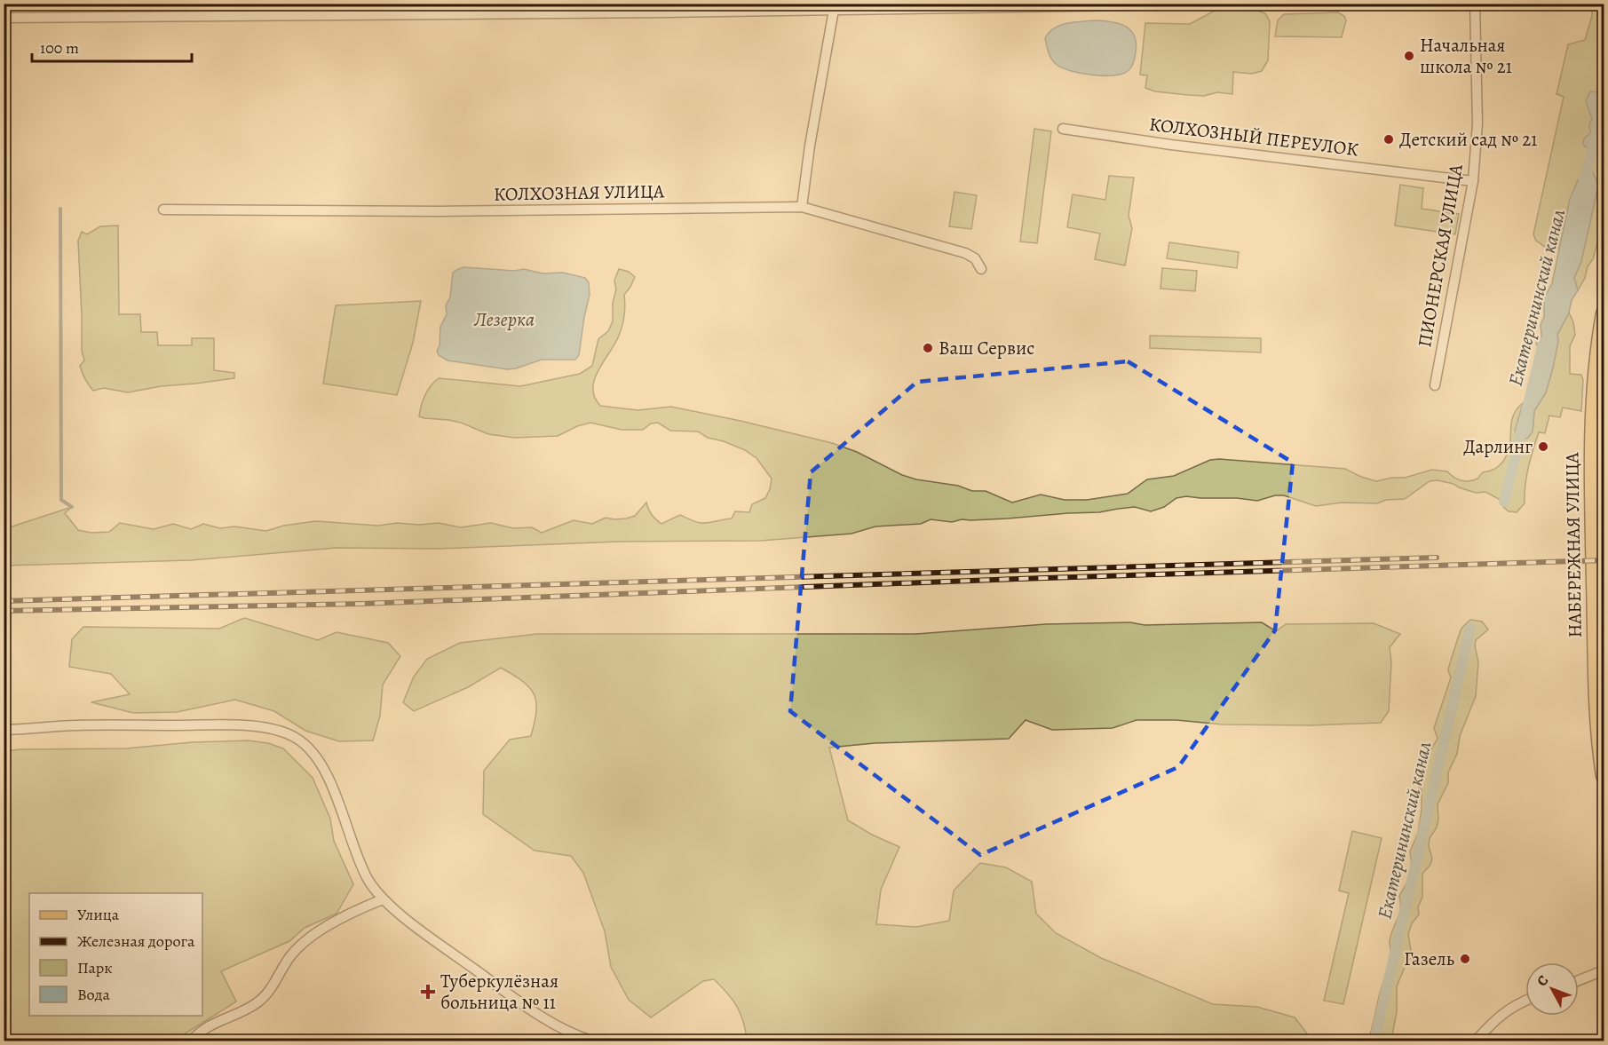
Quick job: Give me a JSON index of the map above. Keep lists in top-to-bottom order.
{
  "streets": {
    "main road": ["НАБЕРЕЖНАЯ УЛИЦА"],
    "street": ["КОЛХОЗНЫЙ ПЕРЕУЛОК", "КОЛХОЗНАЯ УЛИЦА", "ПИОНЕРСКАЯ УЛИЦА"]
  },
  "crossings": [
    ["КОЛХОЗНЫЙ ПЕРЕУЛОК", "ПИОНЕРСКАЯ УЛИЦА"]
  ],
  "water": ["Екатерининский канал", "Лезерка"],
  "places": {
    "other": [
      "Начальная школа № 21",
      "Детский сад № 21",
      "Ваш Сервис",
      "Дарлинг",
      "Газель"
    ],
    "health": ["Туберкулёзная больница № 11"]
  },
  "legend": [
    "Улица",
    "Железная дорога",
    "Парк",
    "Вода"
  ],
  "scale_bar": "100 m",
  "north": "top left"
}
